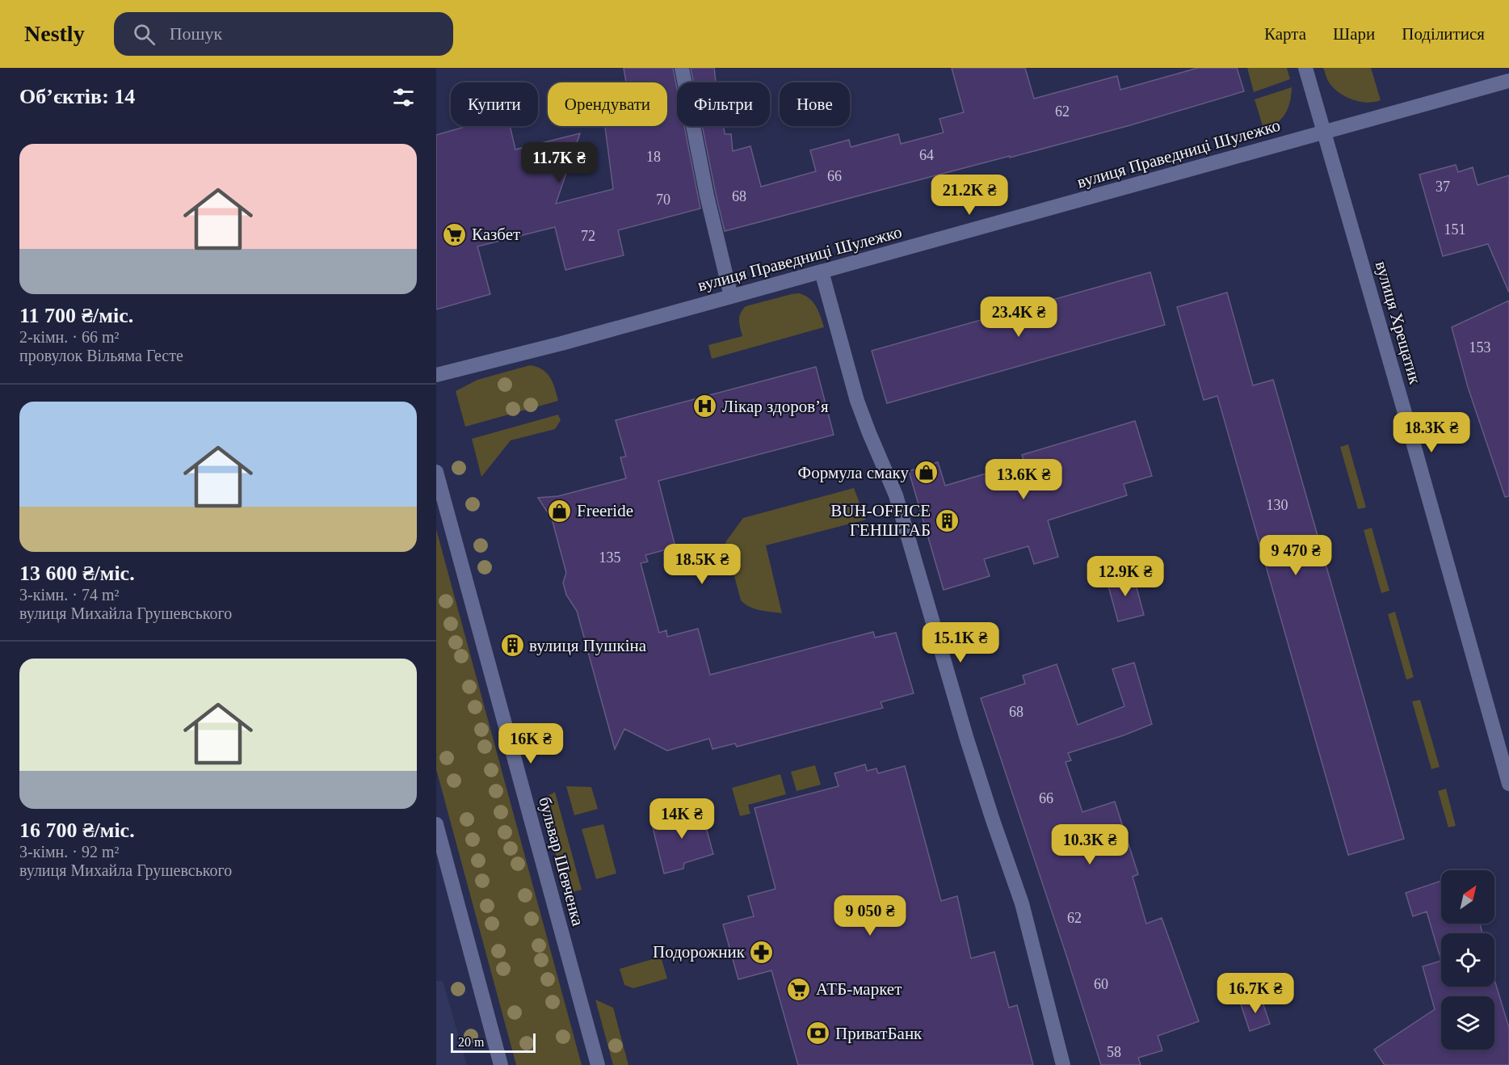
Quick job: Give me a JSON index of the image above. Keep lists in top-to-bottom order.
{
  "streets": {
    "street": ["вулиця Праведниці Шулежко", "вулиця Хрещатик", "бульвар Шевченка"]
  },
  "crossings": [
    ["вулиця Праведниці Шулежко", "вулиця Хрещатик"]
  ],
  "places": {
    "supermarket": ["Казбет", "АТБ-маркет"],
    "hospital": ["Лікар здоровʼя"],
    "shop": ["Формула смаку", "Freeride"],
    "building": ["BUH-OFFICE ГЕНШТАБ", "вулиця Пушкіна"],
    "pharmacy": ["Подорожник"],
    "bank": ["ПриватБанк"]
  },
  "house_numbers": [
    "62",
    "64",
    "18",
    "66",
    "37",
    "68",
    "70",
    "151",
    "72",
    "153",
    "130",
    "135",
    "68",
    "66",
    "62",
    "60",
    "58"
  ],
  "scale_bar": "20 m",
  "north": "top right",
  "page": {
    "header": "Nestly",
    "search": "Пошук",
    "nav": ["Карта", "Шари", "Поділитися"],
    "heading": "Об’єктів: 14",
    "chip": [
      "Купити",
      "Орендувати",
      "Фільтри",
      "Нове"
    ],
    "list": [
      {
        "name": "11 700 ₴/міс.",
        "note": "2-кімн. · 66 m² · провулок Вільяма Гесте"
      },
      {
        "name": "13 600 ₴/міс.",
        "note": "3-кімн. · 74 m² · вулиця Михайла Грушевського"
      },
      {
        "name": "16 700 ₴/міс.",
        "note": "3-кімн. · 92 m² · вулиця Михайла Грушевського"
      }
    ],
    "price": [
      "11.7K ₴",
      "21.2K ₴",
      "23.4K ₴",
      "18.3K ₴",
      "13.6K ₴",
      "9 470 ₴",
      "18.5K ₴",
      "12.9K ₴",
      "15.1K ₴",
      "16K ₴",
      "14K ₴",
      "10.3K ₴",
      "9 050 ₴",
      "16.7K ₴"
    ],
    "scale": "20 m"
  }
}
